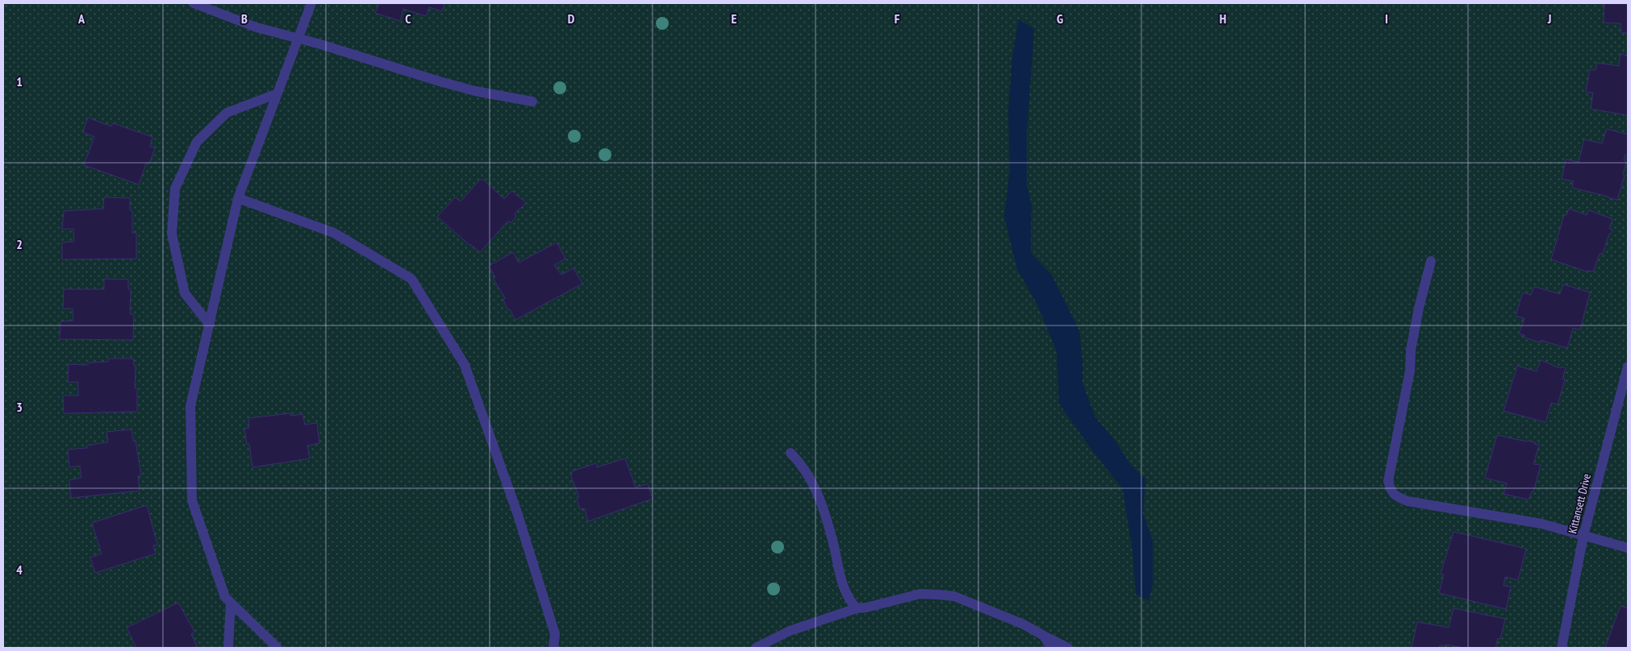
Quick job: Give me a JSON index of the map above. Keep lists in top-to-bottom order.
{
  "streets": {
    "street": ["Kittansett Drive"]
  },
  "grid": {
    "columns": [
      "A",
      "B",
      "C",
      "D",
      "E",
      "F",
      "G",
      "H",
      "I",
      "J"
    ],
    "rows": [
      "1",
      "2",
      "3",
      "4"
    ]
  }
}
